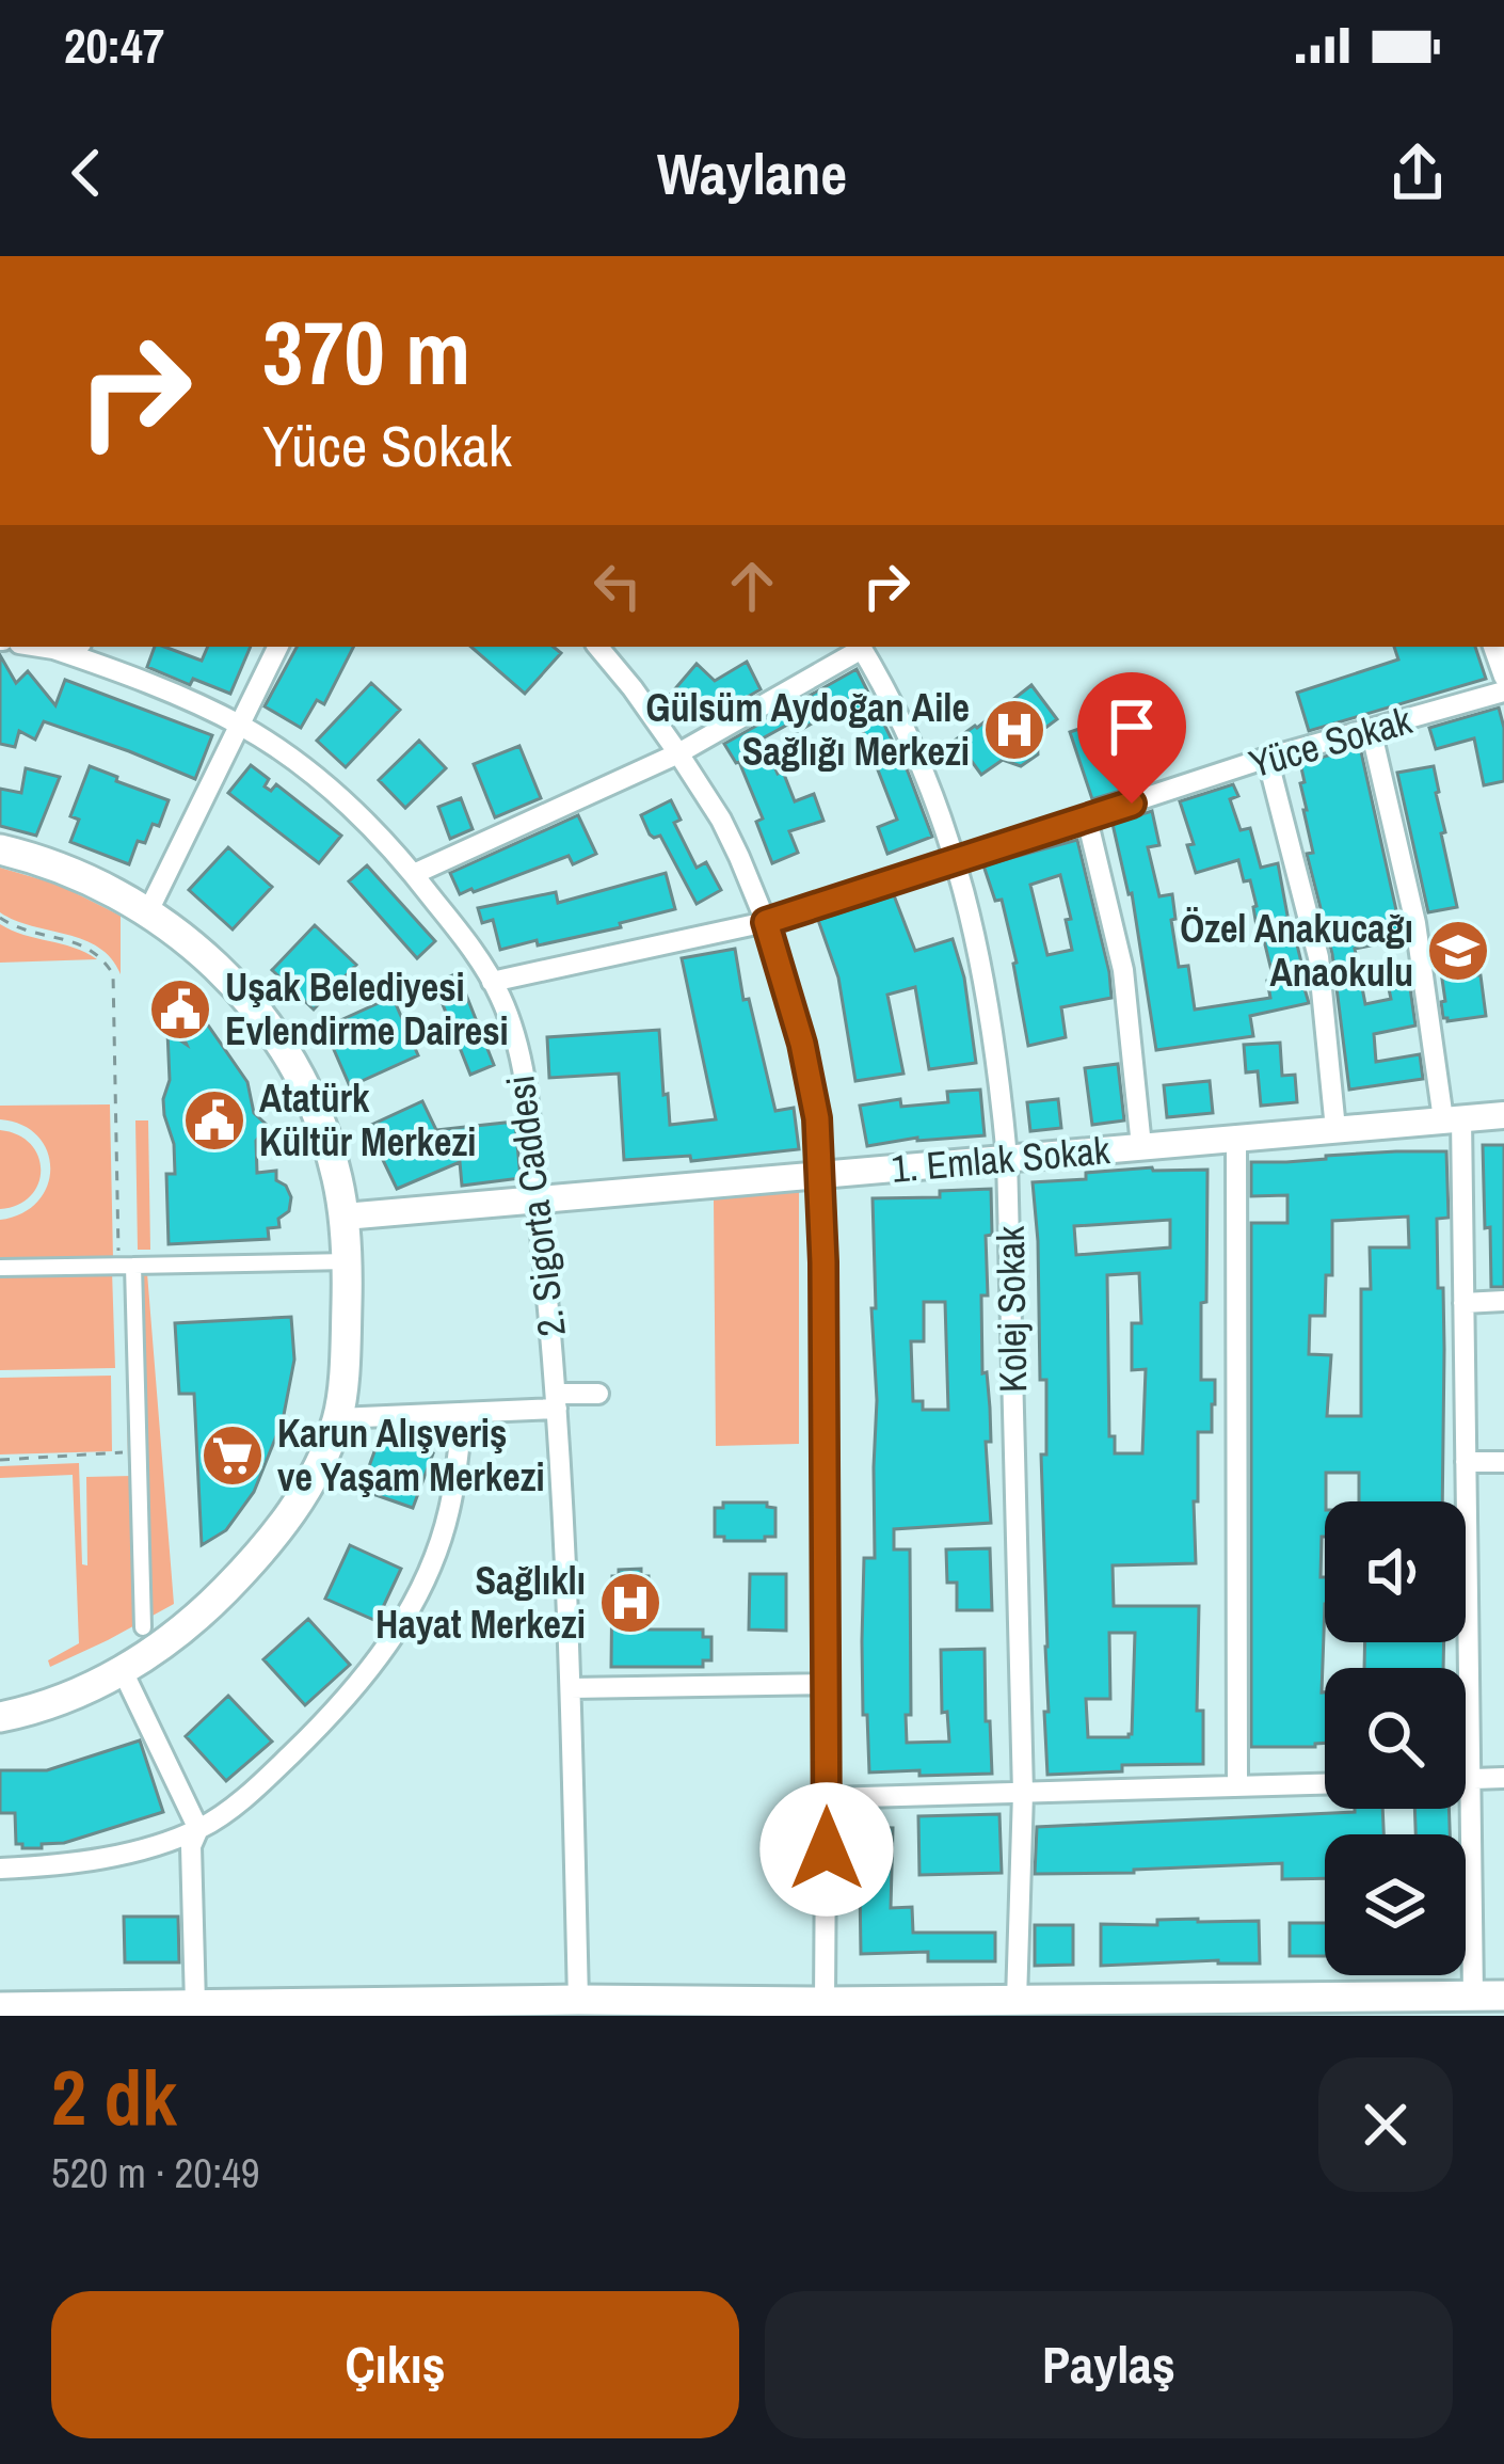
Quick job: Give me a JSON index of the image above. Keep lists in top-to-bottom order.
{
  "streets": {
    "street": [
      "Yüce Sokak",
      "1. Emlak Sokak",
      "2. Sigorta Caddesi",
      "Kolej Sokak"
    ]
  },
  "crossings": [
    ["Yüce Sokak", "2. Sigorta Caddesi"],
    ["Yüce Sokak", "Kolej Sokak"],
    ["1. Emlak Sokak", "2. Sigorta Caddesi"],
    ["1. Emlak Sokak", "Kolej Sokak"]
  ],
  "places": {
    "hospital": ["Gülsüm Aydoğan Aile Sağlığı Merkezi", "Sağlıklı Hayat Merkezi"],
    "school or university": ["Özel Anakucağı Anaokulu"],
    "public building": ["Uşak Belediyesi Evlendirme Dairesi", "Atatürk Kültür Merkezi"],
    "supermarket": ["Karun Alışveriş ve Yaşam Merkezi"]
  },
  "page": {
    "status": "20:47",
    "header": "Waylane",
    "turn": ["370 m", "Yüce Sokak"],
    "heading": ["2 dk", "520 m · 20:49"],
    "buttons": ["Çıkış", "Paylaş"]
  }
}
